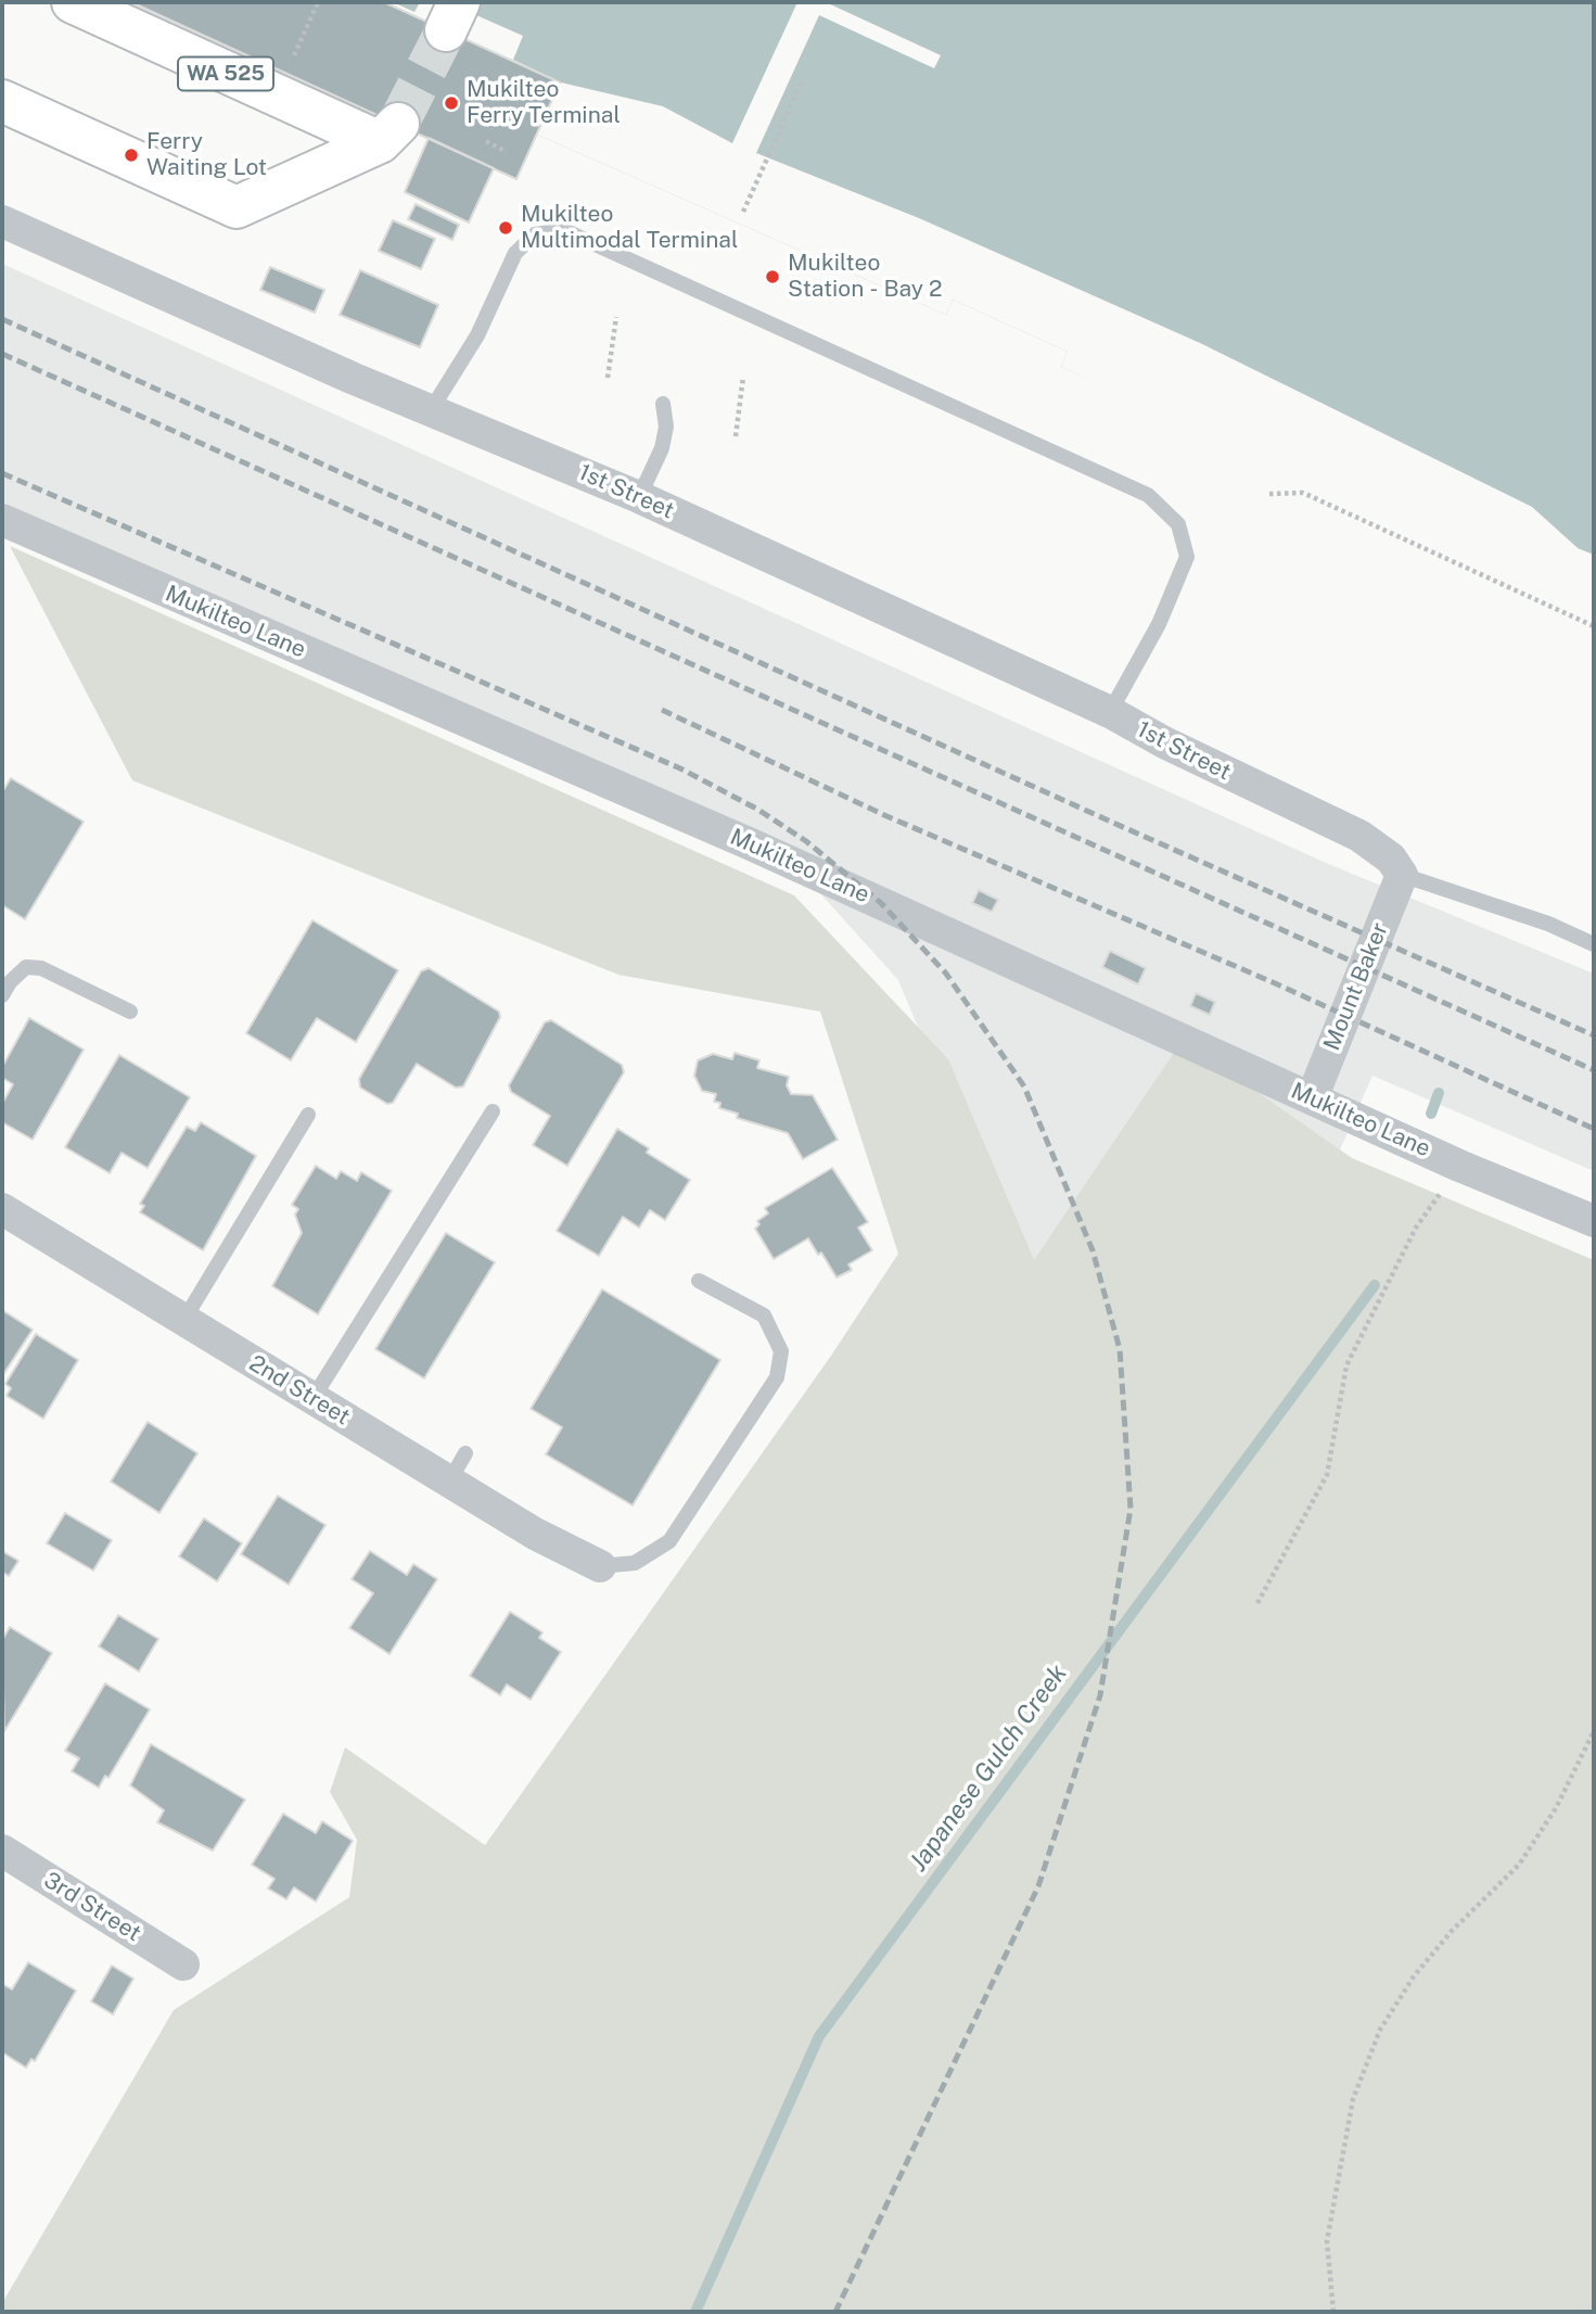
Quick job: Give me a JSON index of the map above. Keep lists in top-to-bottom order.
{
  "streets": {
    "main road": ["WA 525"],
    "street": [
      "1st Street",
      "Mukilteo Lane",
      "Mount Baker",
      "2nd Street",
      "3rd Street"
    ]
  },
  "crossings": [
    ["1st Street", "Mount Baker"],
    ["Mukilteo Lane", "Mount Baker"]
  ],
  "water": ["Japanese Gulch Creek"],
  "places": [
    "Mukilteo Ferry Terminal",
    "Ferry Waiting Lot",
    "Mukilteo Multimodal Terminal",
    "Mukilteo Station - Bay 2"
  ]
}
